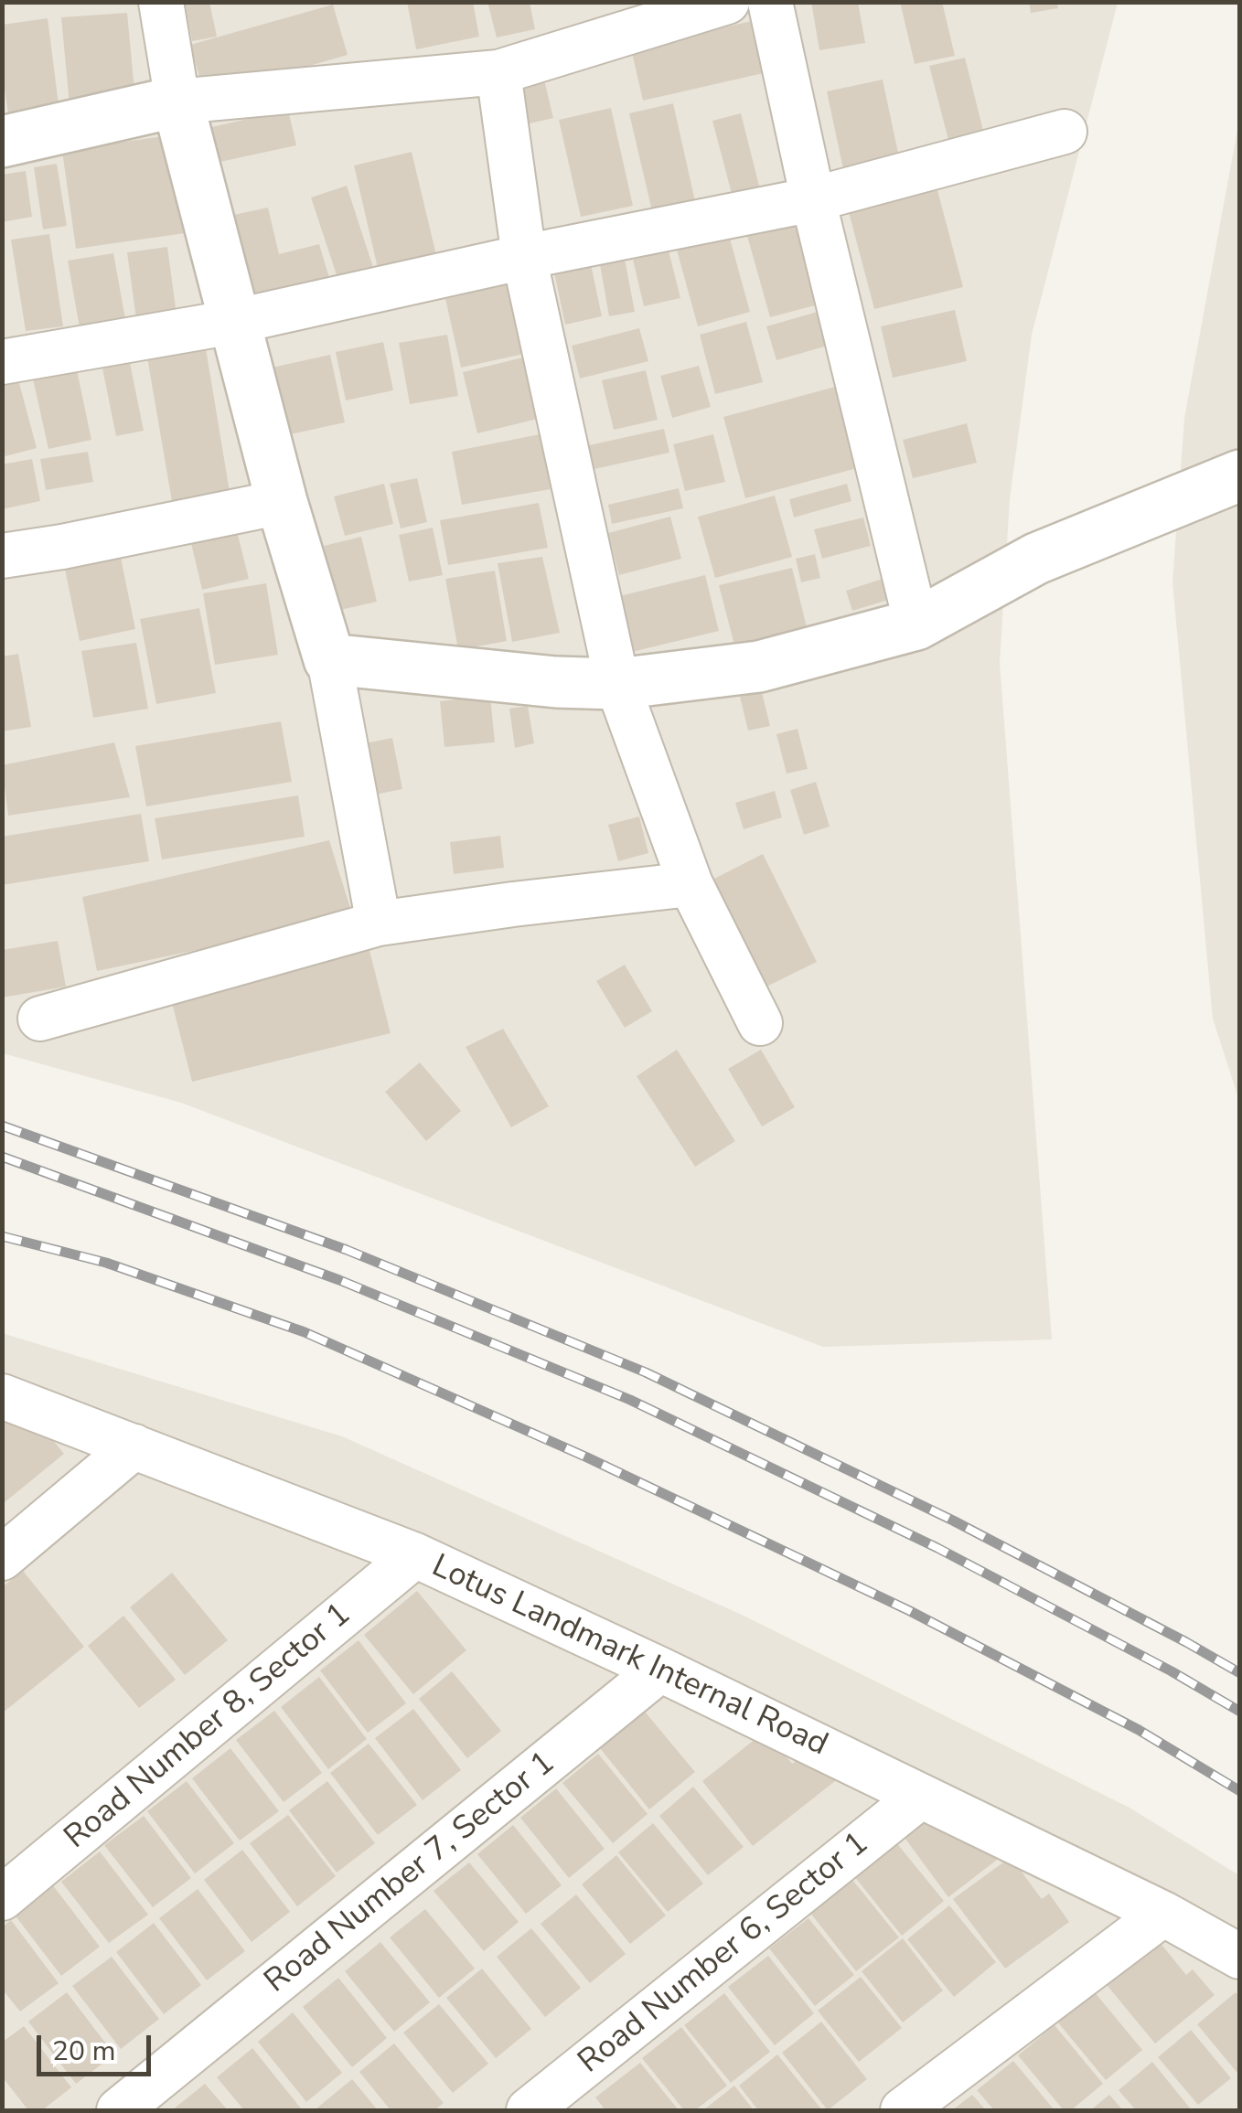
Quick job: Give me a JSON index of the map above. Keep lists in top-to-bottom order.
{
  "streets": {
    "street": [
      "Lotus Landmark Internal Road",
      "Road Number 8, Sector 1",
      "Road Number 7, Sector 1",
      "Road Number 6, Sector 1"
    ]
  },
  "crossings": [
    ["Lotus Landmark Internal Road", "Road Number 8, Sector 1"],
    ["Lotus Landmark Internal Road", "Road Number 7, Sector 1"],
    ["Lotus Landmark Internal Road", "Road Number 6, Sector 1"]
  ],
  "scale_bar": "20 m"
}
